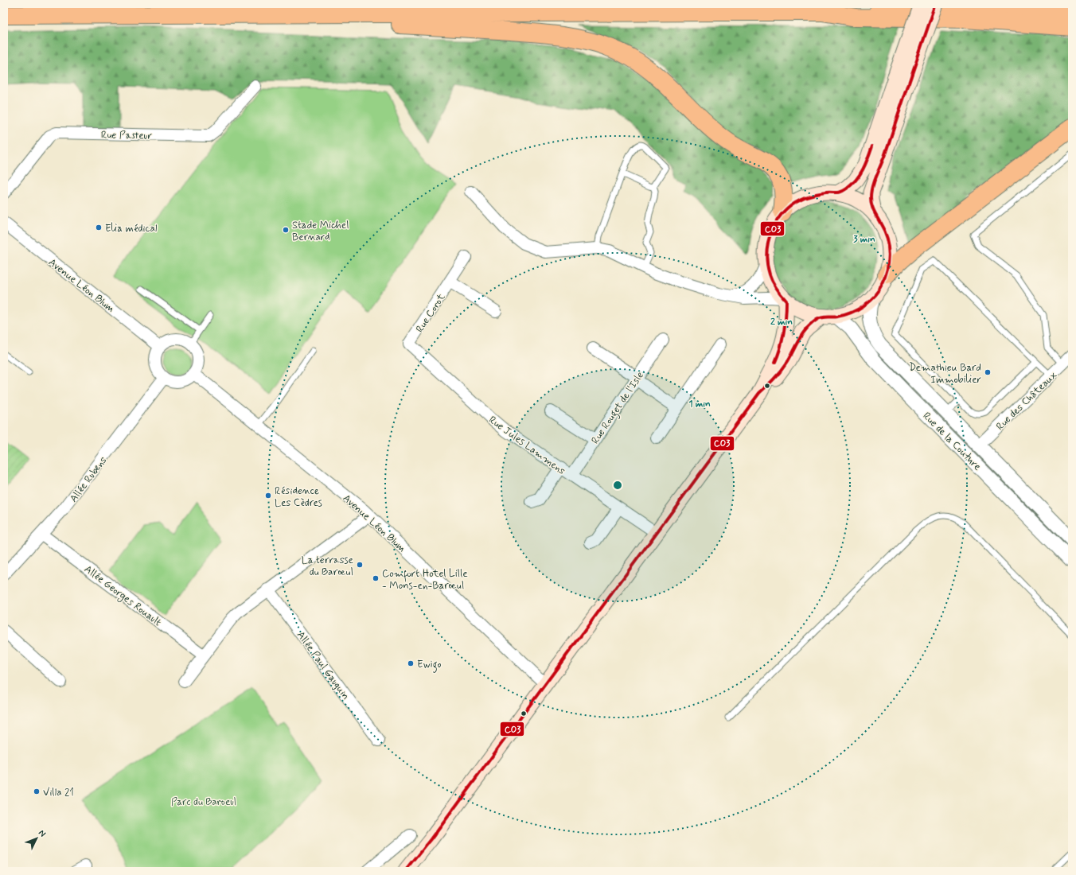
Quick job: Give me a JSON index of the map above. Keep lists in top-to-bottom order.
{
  "streets": {
    "street": [
      "Rue Pasteur",
      "Avenue Léon Blum",
      "Rue Corot",
      "Rue des Châteaux",
      "Rue Rouget de l'Isle",
      "Rue de la Couture",
      "Rue Jules Lammens",
      "Allée Rubens",
      "Allée Georges Rouault",
      "Allée Paul Gauguin"
    ]
  },
  "crossings": [
    ["Avenue Léon Blum", "Allée Rubens"],
    ["Rue Corot", "Rue Jules Lammens"],
    ["Rue des Châteaux", "Rue de la Couture"],
    ["Rue Rouget de l'Isle", "Rue Jules Lammens"],
    ["Allée Rubens", "Allée Georges Rouault"]
  ],
  "parks": ["Parc du Baroeul"],
  "places": [
    "Elia médical",
    "Stade Michel Bernard",
    "Demathieu Bard Immobilier",
    "Résidence Les Cèdres",
    "La terrasse du Barœul",
    "Comfort Hotel Lille - Mons-en-Barœul",
    "Ewigo",
    "Villa 21"
  ],
  "lines": ["transit line CO3"],
  "north": "top right",
  "rings": ["3 min", "2 min", "1 min"]
}
